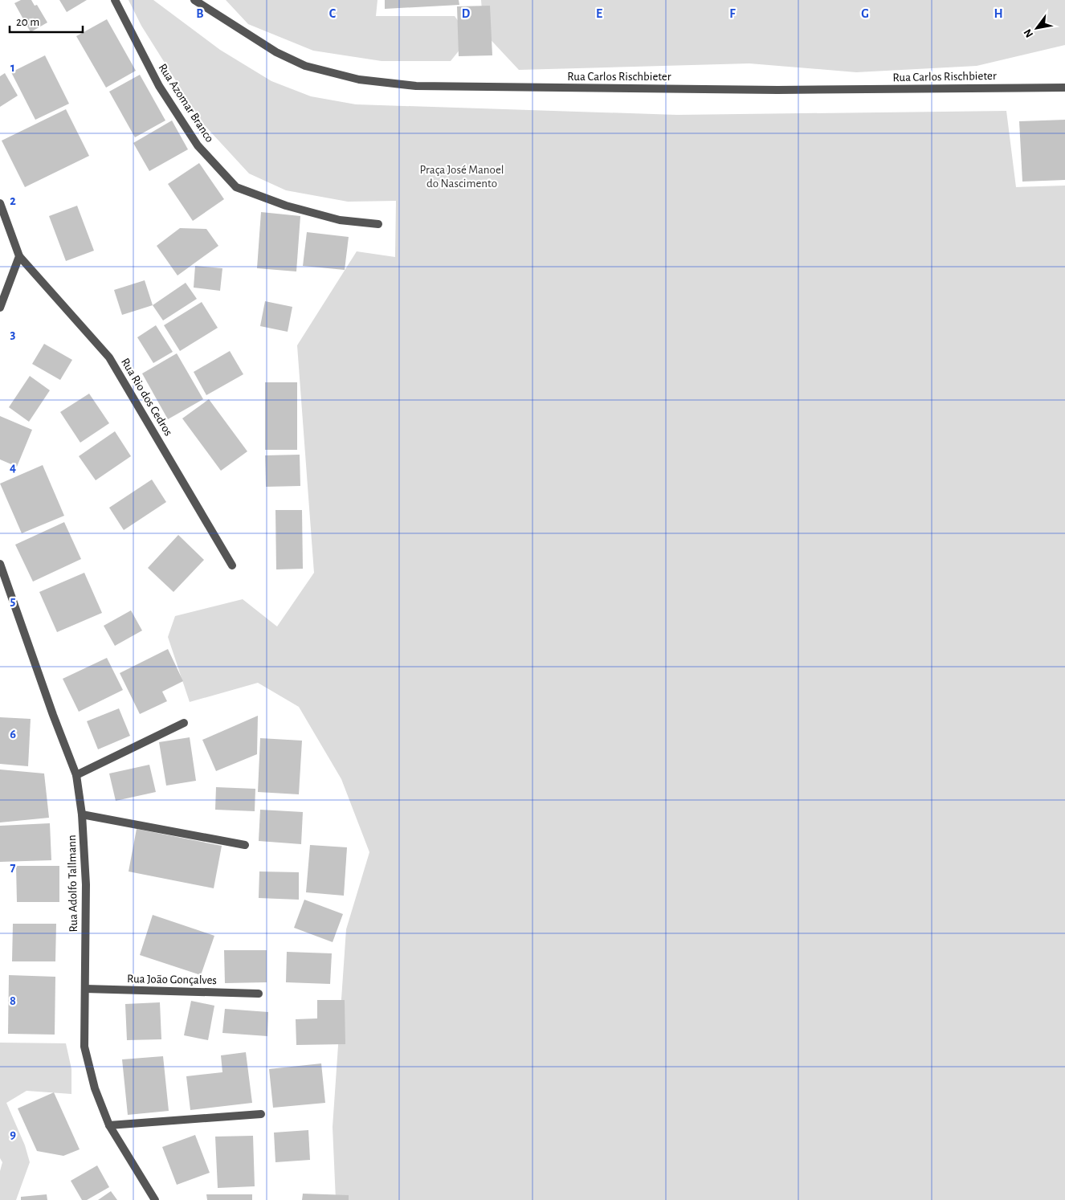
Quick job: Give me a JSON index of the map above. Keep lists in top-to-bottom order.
{
  "streets": {
    "street": [
      "Rua Carlos Rischbieter",
      "Rua Azomar Branco",
      "Rua Rio dos Cedros",
      "Rua Adolfo Tallmann",
      "Rua João Gonçalves"
    ]
  },
  "crossings": [
    ["Rua Adolfo Tallmann", "Rua João Gonçalves"]
  ],
  "parks": ["Praça José Manoel do Nascimento"],
  "scale_bar": "20 m",
  "north": "bottom left",
  "grid": {
    "columns": [
      "B",
      "C",
      "D",
      "E",
      "F",
      "G",
      "H"
    ],
    "rows": [
      "1",
      "2",
      "3",
      "4",
      "5",
      "6",
      "7",
      "8",
      "9"
    ]
  }
}
